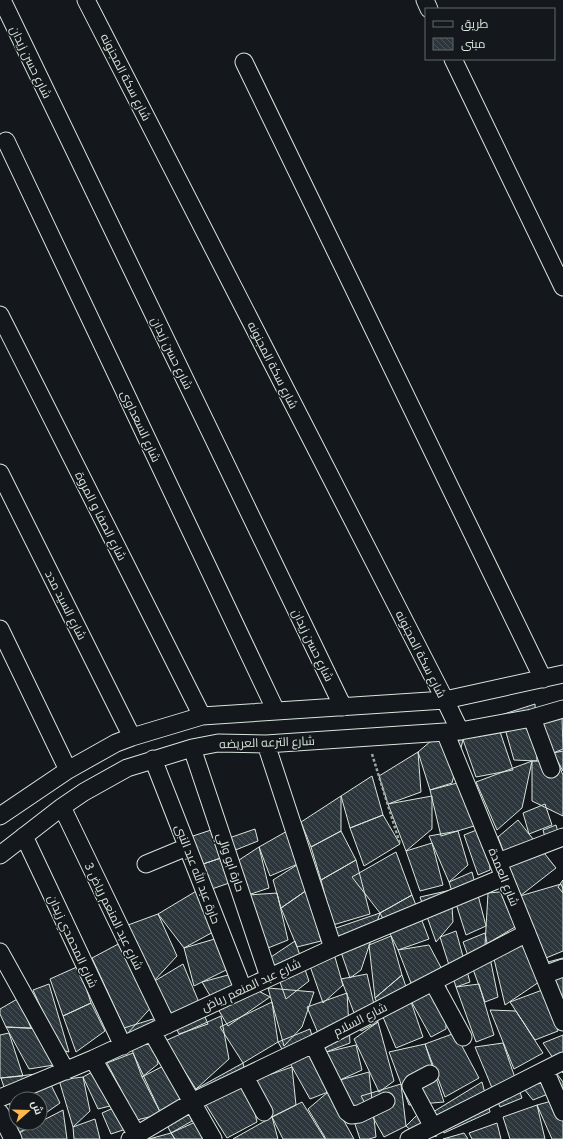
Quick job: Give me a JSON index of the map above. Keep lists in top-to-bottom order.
{
  "streets": {
    "street": [
      "شارع حسن زيدان",
      "شارع سكة المجنونه",
      "شارع السعداوى",
      "شارع الصفا و المروة",
      "شارع السيد مدد",
      "شارع الترعه العريضه",
      "حارة ابو والي",
      "حارة عبد الله عبد النبى",
      "شارع العمدة",
      "شارع عبد المنعم رياض 3",
      "شارع المحمدي زيدان",
      "شارع عبد المنعم رياض",
      "شارع السلام"
    ]
  },
  "crossings": [
    ["شارع سكة المجنونه", "شارع الترعه العريضه"],
    ["شارع سكة المجنونه", "شارع العمدة"],
    ["شارع الترعه العريضه", "حارة ابو والي"],
    ["شارع الترعه العريضه", "حارة عبد الله عبد النبى"],
    ["شارع الترعه العريضه", "شارع العمدة"],
    ["شارع الترعه العريضه", "شارع عبد المنعم رياض 3"],
    ["شارع الترعه العريضه", "شارع المحمدي زيدان"],
    ["حارة ابو والي", "شارع عبد المنعم رياض"],
    ["حارة عبد الله عبد النبى", "شارع عبد المنعم رياض"],
    ["شارع العمدة", "شارع عبد المنعم رياض"],
    ["شارع العمدة", "شارع السلام"],
    ["شارع عبد المنعم رياض 3", "شارع عبد المنعم رياض"],
    ["شارع المحمدي زيدان", "شارع عبد المنعم رياض"]
  ],
  "legend": ["طريق", "مبنى"],
  "north": "right"
}
